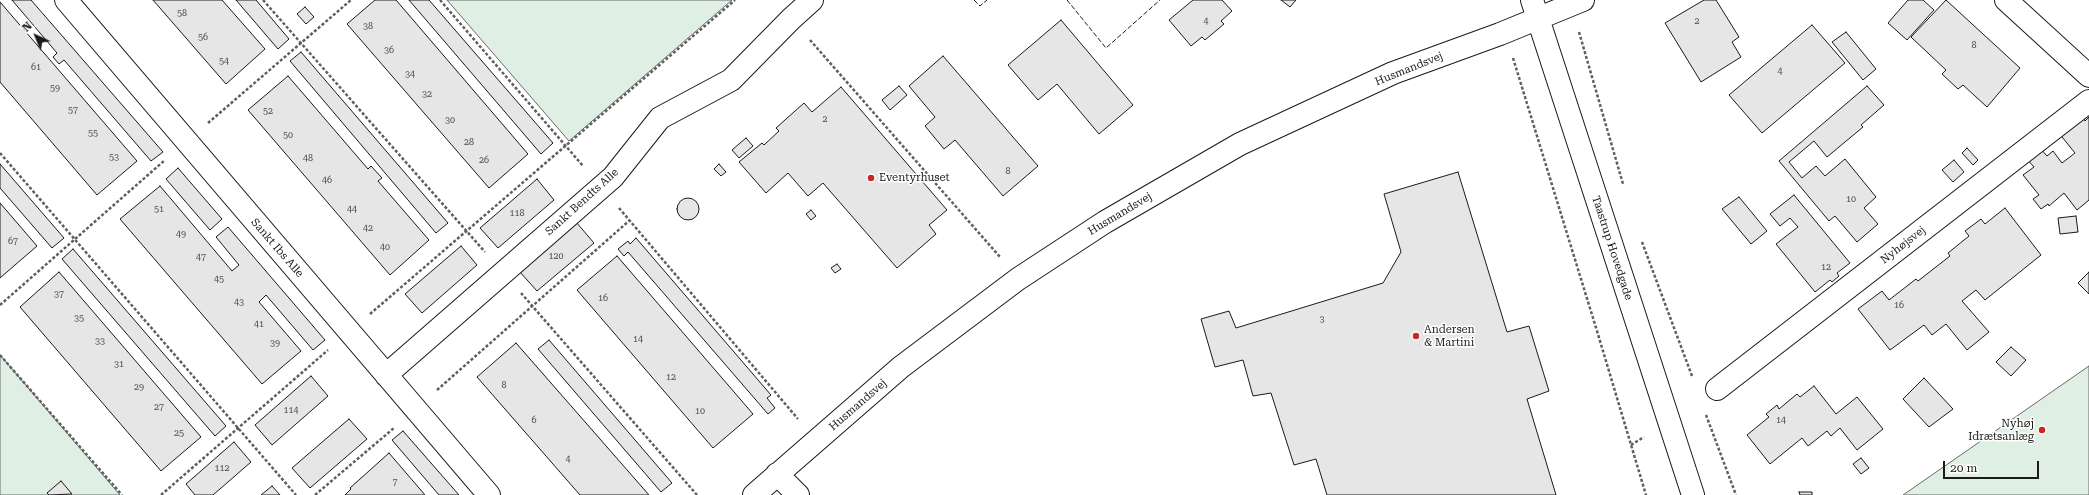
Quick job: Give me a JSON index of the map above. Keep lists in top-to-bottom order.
{
  "streets": {
    "street": [
      "Husmandsvej",
      "Sankt Bendts Alle",
      "Nyhøjsvej",
      "Sankt Ibs Alle",
      "Taastrup Hovedgade"
    ]
  },
  "crossings": [
    ["Husmandsvej", "Taastrup Hovedgade"],
    ["Sankt Bendts Alle", "Sankt Ibs Alle"]
  ],
  "places": ["Eventyrhuset", "Andersen & Martini", "Nyhøj Idrætsanlæg"],
  "house_numbers": [
    "58",
    "4",
    "2",
    "38",
    "56",
    "8",
    "36",
    "54",
    "61",
    "4",
    "34",
    "59",
    "32",
    "57",
    "52",
    "2",
    "30",
    "55",
    "50",
    "28",
    "53",
    "48",
    "26",
    "8",
    "46",
    "10",
    "51",
    "44",
    "118",
    "42",
    "49",
    "67",
    "40",
    "120",
    "47",
    "12",
    "45",
    "37",
    "16",
    "43",
    "16",
    "35",
    "3",
    "41",
    "14",
    "33",
    "39",
    "31",
    "12",
    "8",
    "29",
    "27",
    "114",
    "10",
    "6",
    "14",
    "25",
    "4",
    "112",
    "7"
  ],
  "scale_bar": "20 m",
  "north": "top left"
}
